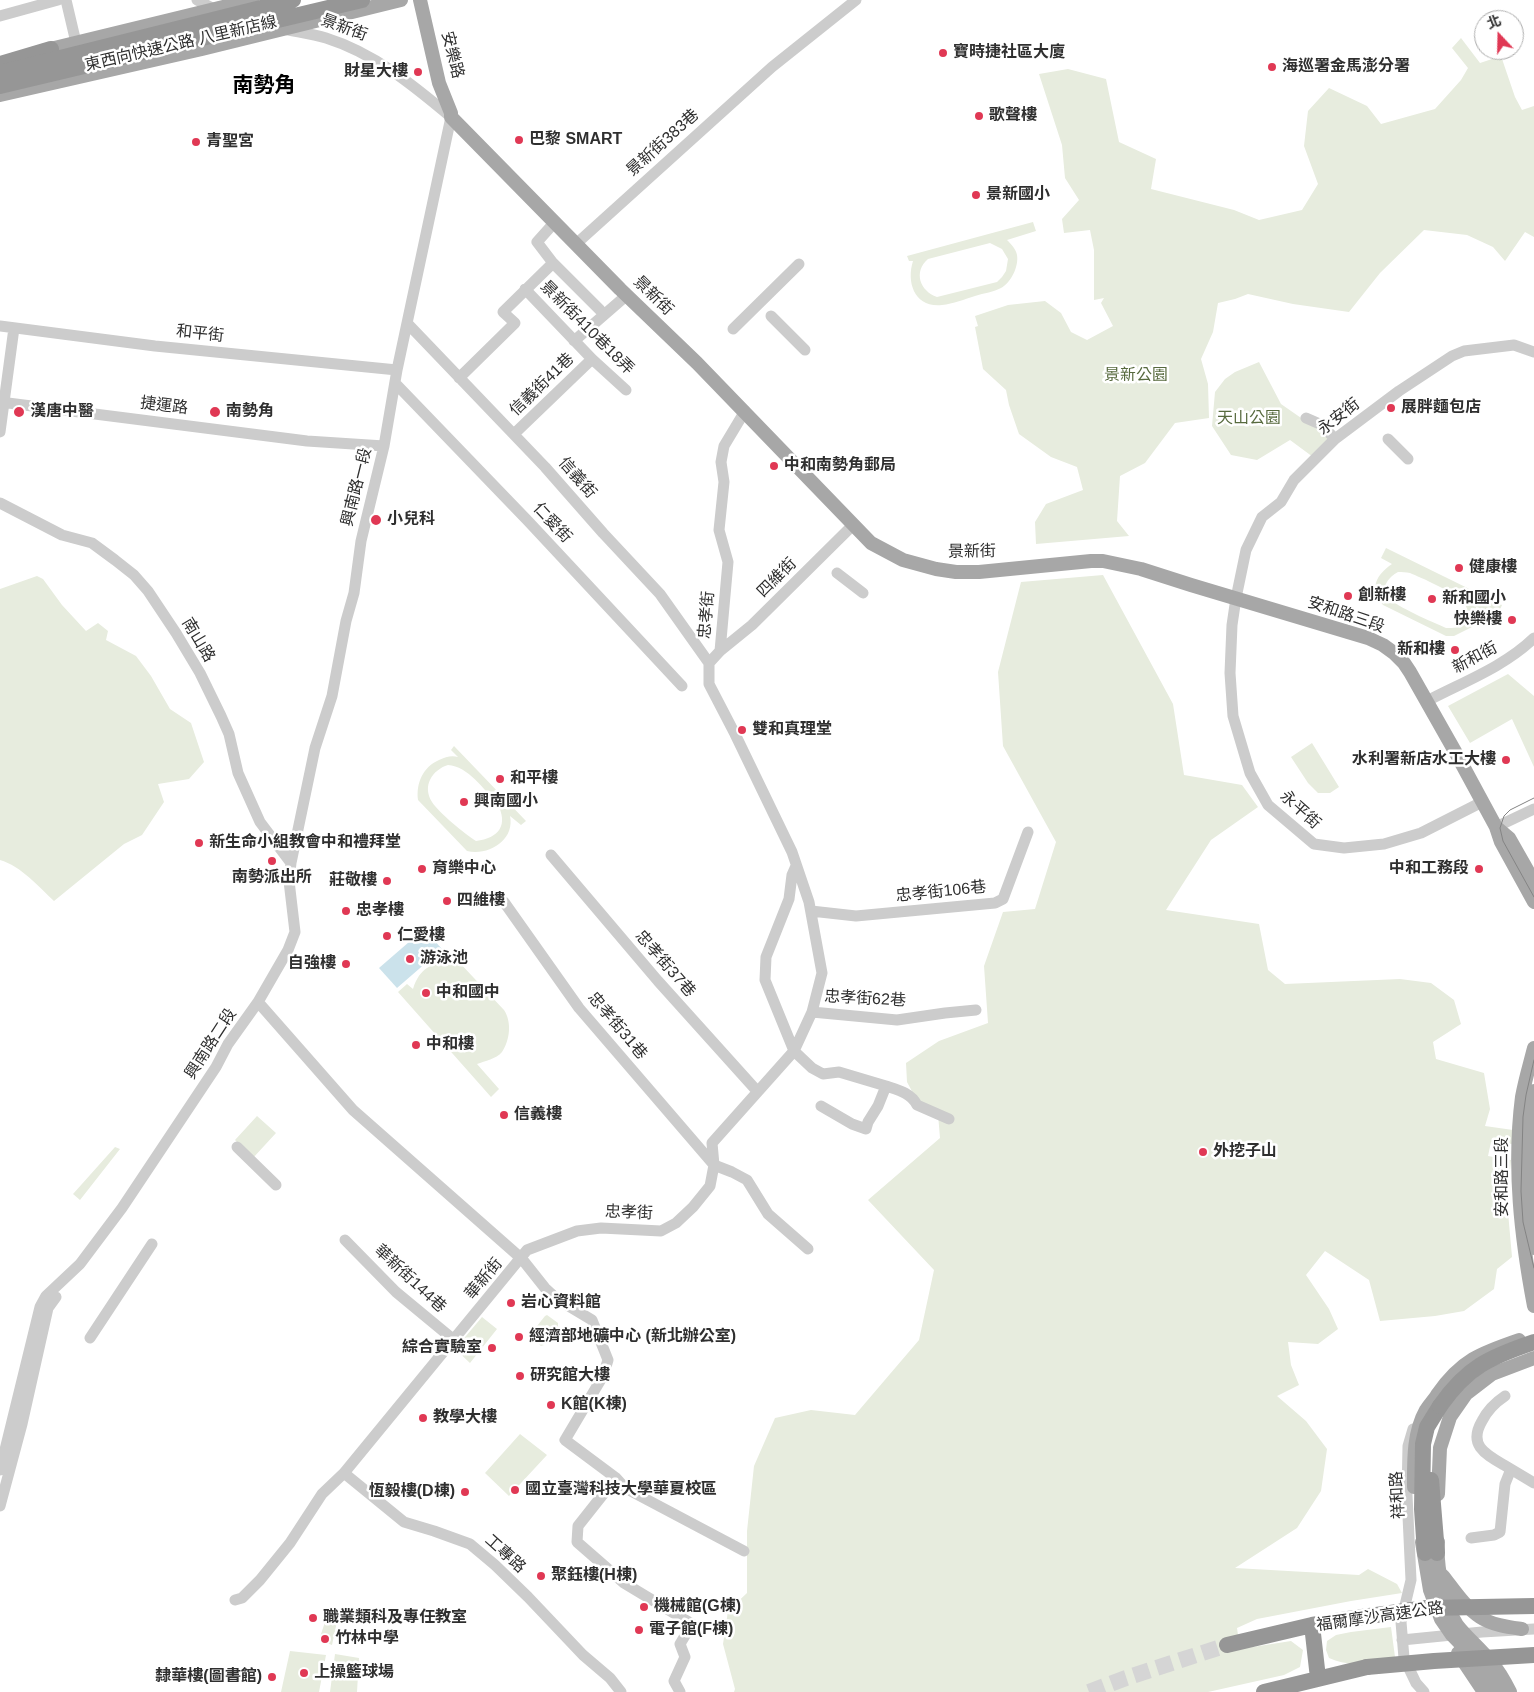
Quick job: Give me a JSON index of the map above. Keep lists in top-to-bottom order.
{
  "streets": {
    "highway": ["東西向快速公路 八里新店線", "福爾摩沙高速公路"],
    "main road": ["景新街", "安樂路", "安和路三段"],
    "street": [
      "景新街383巷",
      "景新街410巷18弄",
      "和平街",
      "信義街41巷",
      "捷運路",
      "永安街",
      "信義街",
      "興南路一段",
      "仁愛街",
      "四維街",
      "忠孝街",
      "南山路",
      "新和街",
      "永平街",
      "忠孝街106巷",
      "忠孝街37巷",
      "忠孝街62巷",
      "忠孝街31巷",
      "興南路二段",
      "華新街144巷",
      "華新街",
      "工專路"
    ]
  },
  "crossings": [
    ["景新街", "安樂路"],
    ["景新街", "景新街383巷"],
    ["景新街", "興南路一段"],
    ["景新街", "四維街"],
    ["景新街", "忠孝街"],
    ["景新街", "安和路三段"],
    ["安樂路", "興南路一段"],
    ["景新街410巷18弄", "信義街41巷"],
    ["和平街", "興南路一段"],
    ["信義街41巷", "信義街"],
    ["捷運路", "興南路一段"],
    ["永安街", "安和路三段"],
    ["永安街", "永平街"],
    ["信義街", "興南路一段"],
    ["信義街", "忠孝街"],
    ["興南路一段", "仁愛街"],
    ["興南路一段", "南山路"],
    ["興南路一段", "興南路二段"],
    ["四維街", "忠孝街"],
    ["忠孝街", "忠孝街106巷"],
    ["忠孝街", "忠孝街37巷"],
    ["忠孝街", "忠孝街62巷"],
    ["忠孝街", "忠孝街31巷"],
    ["忠孝街", "華新街"],
    ["安和路三段", "新和街"],
    ["安和路三段", "永平街"],
    ["南山路", "興南路二段"],
    ["興南路二段", "華新街"],
    ["華新街144巷", "華新街"],
    ["華新街", "工專路"]
  ],
  "districts": ["南勢角"],
  "parks": ["景新公園", "天山公園"],
  "places": [
    "寶時捷社區大廈",
    "海巡署金馬澎分署",
    "財星大樓",
    "歌聲樓",
    "巴黎 SMART",
    "青聖宮",
    "景新國小",
    "展胖麵包店",
    "漢唐中醫",
    "南勢角",
    "中和南勢角郵局",
    "小兒科",
    "健康樓",
    "創新樓",
    "新和國小",
    "快樂樓",
    "新和樓",
    "雙和真理堂",
    "水利署新店水工大樓",
    "和平樓",
    "興南國小",
    "新生命小組教會中和禮拜堂",
    "南勢派出所",
    "育樂中心",
    "中和工務段",
    "莊敬樓",
    "四維樓",
    "忠孝樓",
    "仁愛樓",
    "游泳池",
    "自強樓",
    "中和國中",
    "中和樓",
    "信義樓",
    "外挖子山",
    "岩心資料館",
    "經濟部地礦中心 (新北辦公室)",
    "綜合實驗室",
    "研究館大樓",
    "K館(K棟)",
    "教學大樓",
    "國立臺灣科技大學華夏校區",
    "恆毅樓(D棟)",
    "聚鈺樓(H棟)",
    "機械館(G棟)",
    "職業類科及專任教室",
    "電子館(F棟)",
    "竹林中學",
    "上操籃球場",
    "隸華樓(圖書館)"
  ],
  "north": "top"
}
